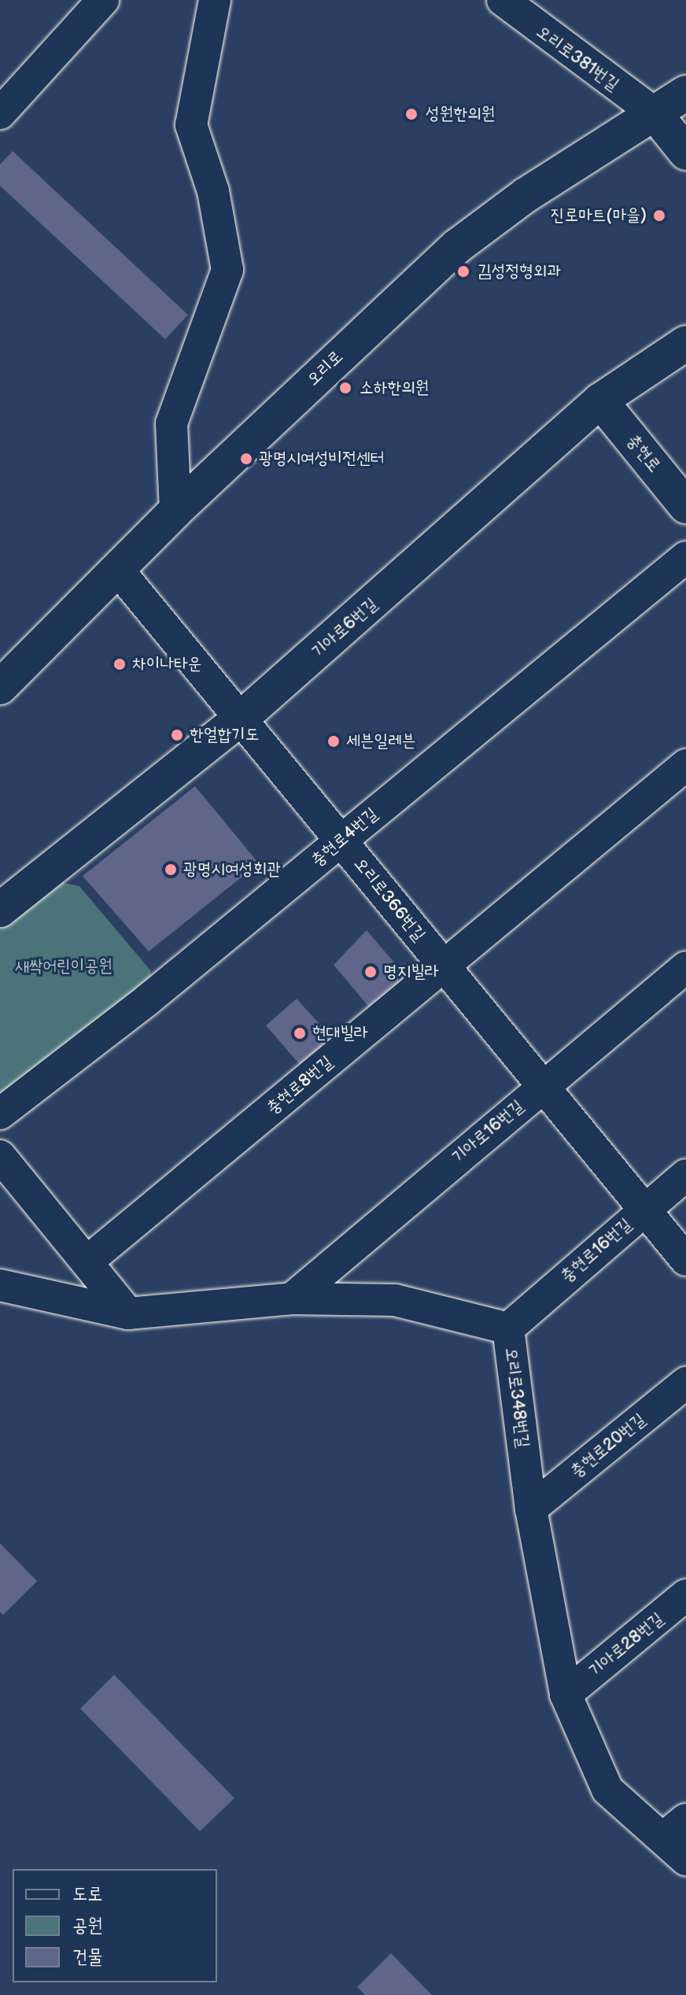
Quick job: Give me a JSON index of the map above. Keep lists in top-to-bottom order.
{
  "streets": {
    "street": [
      "오리로381번길",
      "오리로",
      "충현로",
      "기아로6번길",
      "충현로4번길",
      "오리로366번길",
      "충현로8번길",
      "기아로16번길",
      "충현로16번길",
      "오리로348번길",
      "충현로20번길",
      "기아로28번길"
    ]
  },
  "crossings": [
    ["오리로381번길", "오리로"],
    ["오리로", "오리로366번길"],
    ["충현로", "기아로6번길"],
    ["기아로6번길", "오리로366번길"],
    ["충현로4번길", "오리로366번길"],
    ["오리로366번길", "충현로8번길"],
    ["오리로366번길", "기아로16번길"],
    ["오리로366번길", "충현로16번길"],
    ["기아로16번길", "오리로348번길"],
    ["충현로16번길", "오리로348번길"],
    ["오리로348번길", "충현로20번길"],
    ["오리로348번길", "기아로28번길"]
  ],
  "parks": ["새싹어린이공원"],
  "places": [
    "성원한의원",
    "진로마트(마을)",
    "김성정형외과",
    "소하한의원",
    "광명시여성비전센터",
    "차이나타운",
    "한얼합기도",
    "세븐일레븐",
    "광명시여성회관",
    "명지빌라",
    "현대빌라"
  ],
  "legend": ["도로", "공원", "건물"]
}
